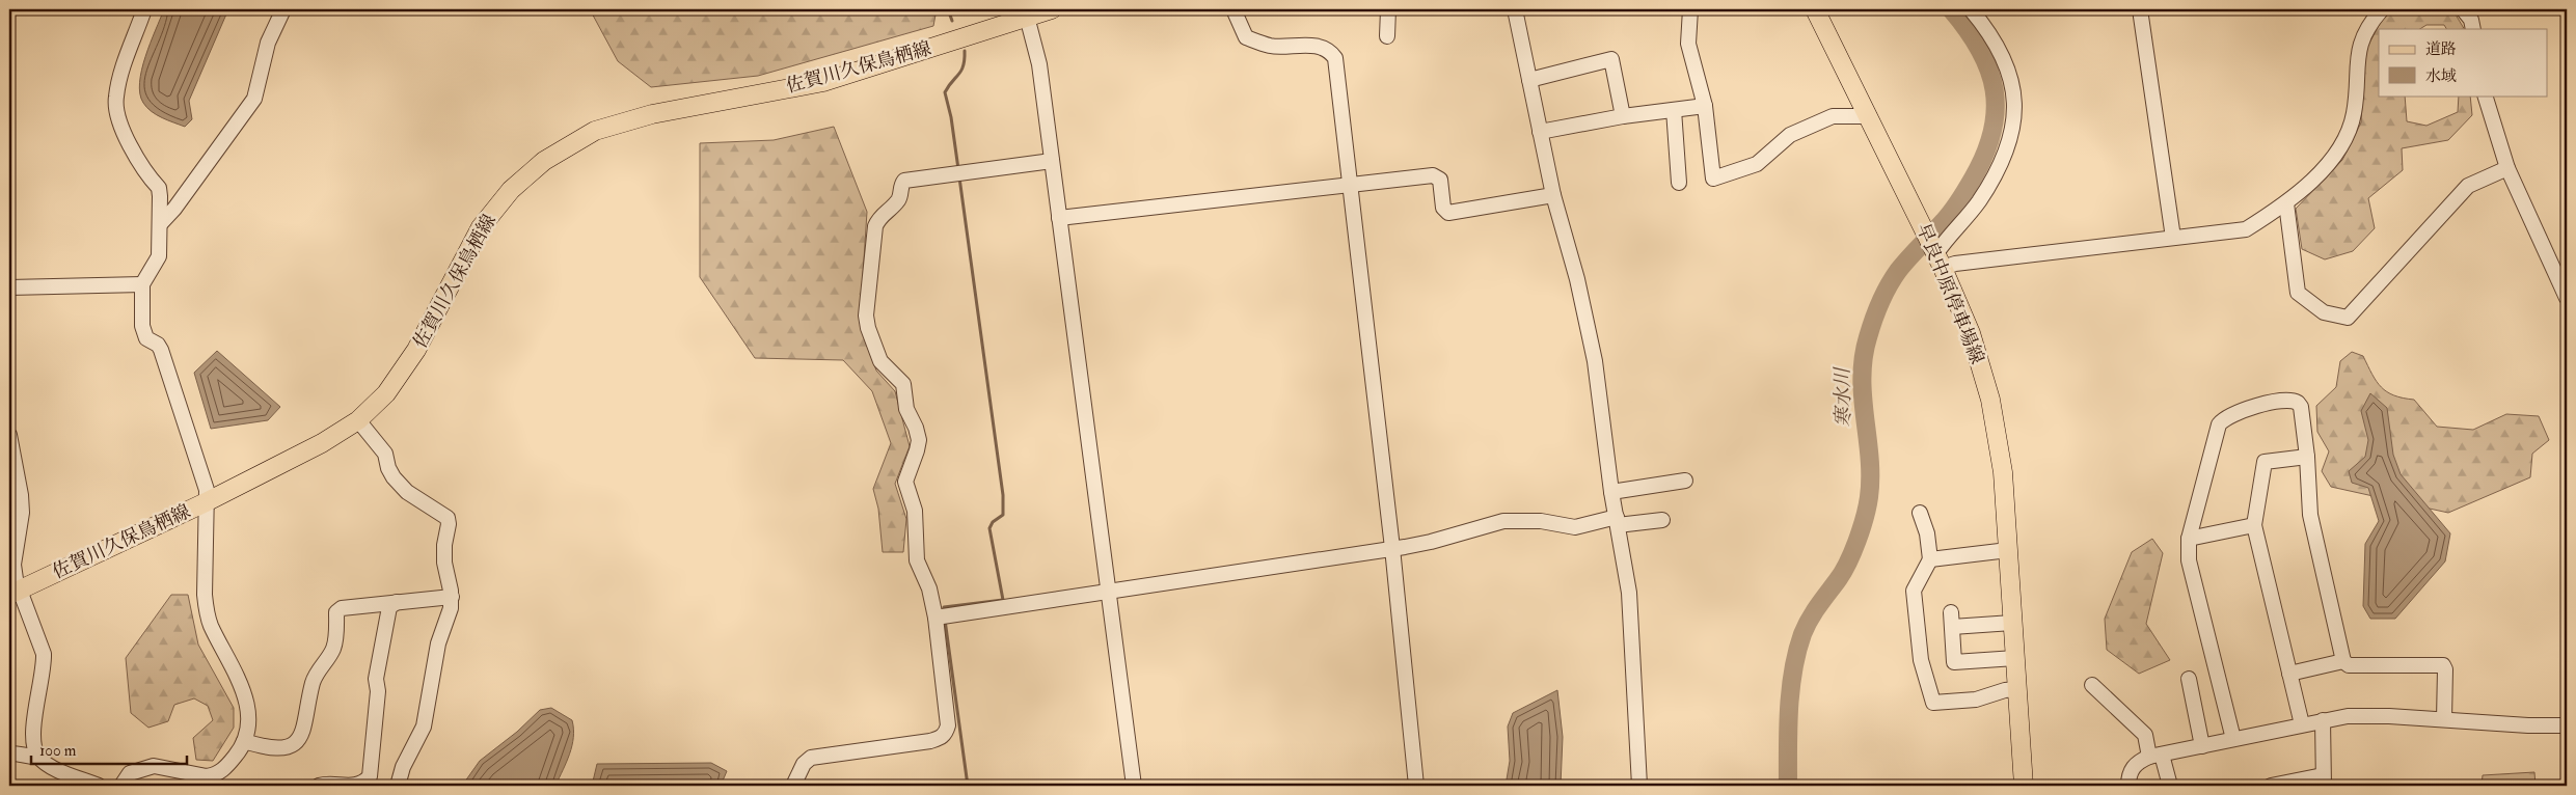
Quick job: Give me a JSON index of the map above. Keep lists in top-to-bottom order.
{
  "streets": {
    "main road": ["佐賀川久保鳥栖線", "早良中原停車場線"]
  },
  "water": ["寒水川"],
  "legend": ["道路", "水域"],
  "scale_bar": "100 m"
}
